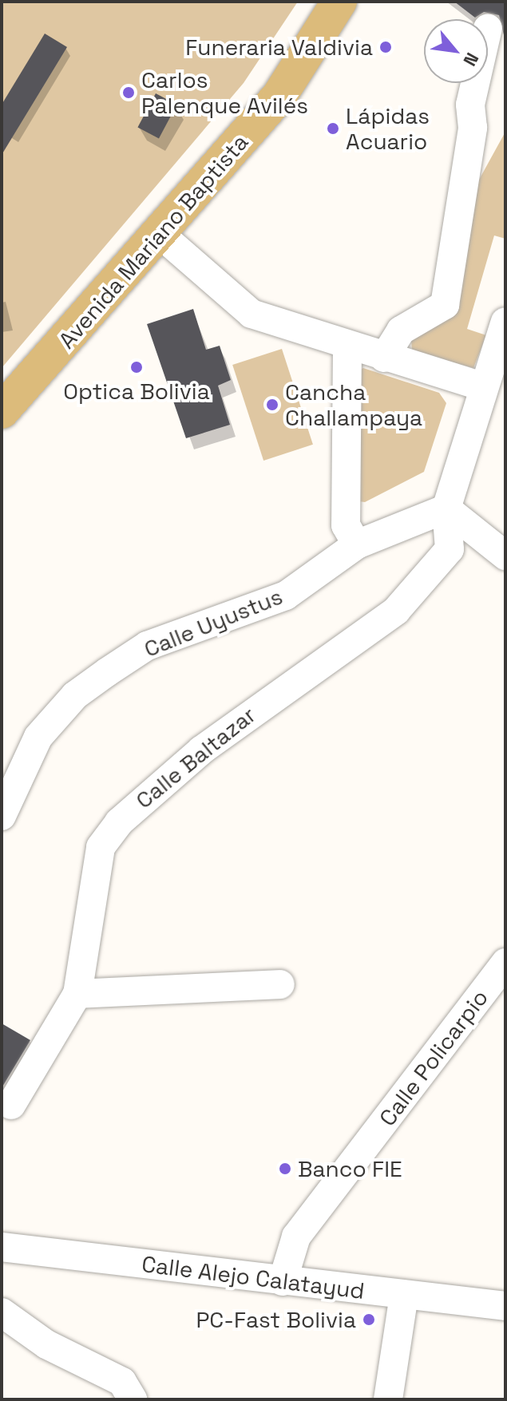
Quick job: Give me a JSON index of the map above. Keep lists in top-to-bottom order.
{
  "streets": {
    "main road": ["Avenida Mariano Baptista"],
    "street": [
      "Calle Uyustus",
      "Calle Baltazar",
      "Calle Policarpio",
      "Calle Alejo Calatayud"
    ]
  },
  "crossings": [
    ["Calle Uyustus", "Calle Baltazar"],
    ["Calle Policarpio", "Calle Alejo Calatayud"]
  ],
  "places": [
    "Funeraria Valdivia",
    "Carlos Palenque Avilés",
    "Lápidas Acuario",
    "Optica Bolivia",
    "Cancha Challampaya",
    "Banco FIE",
    "PC-Fast Bolivia"
  ],
  "north": "bottom right"
}
